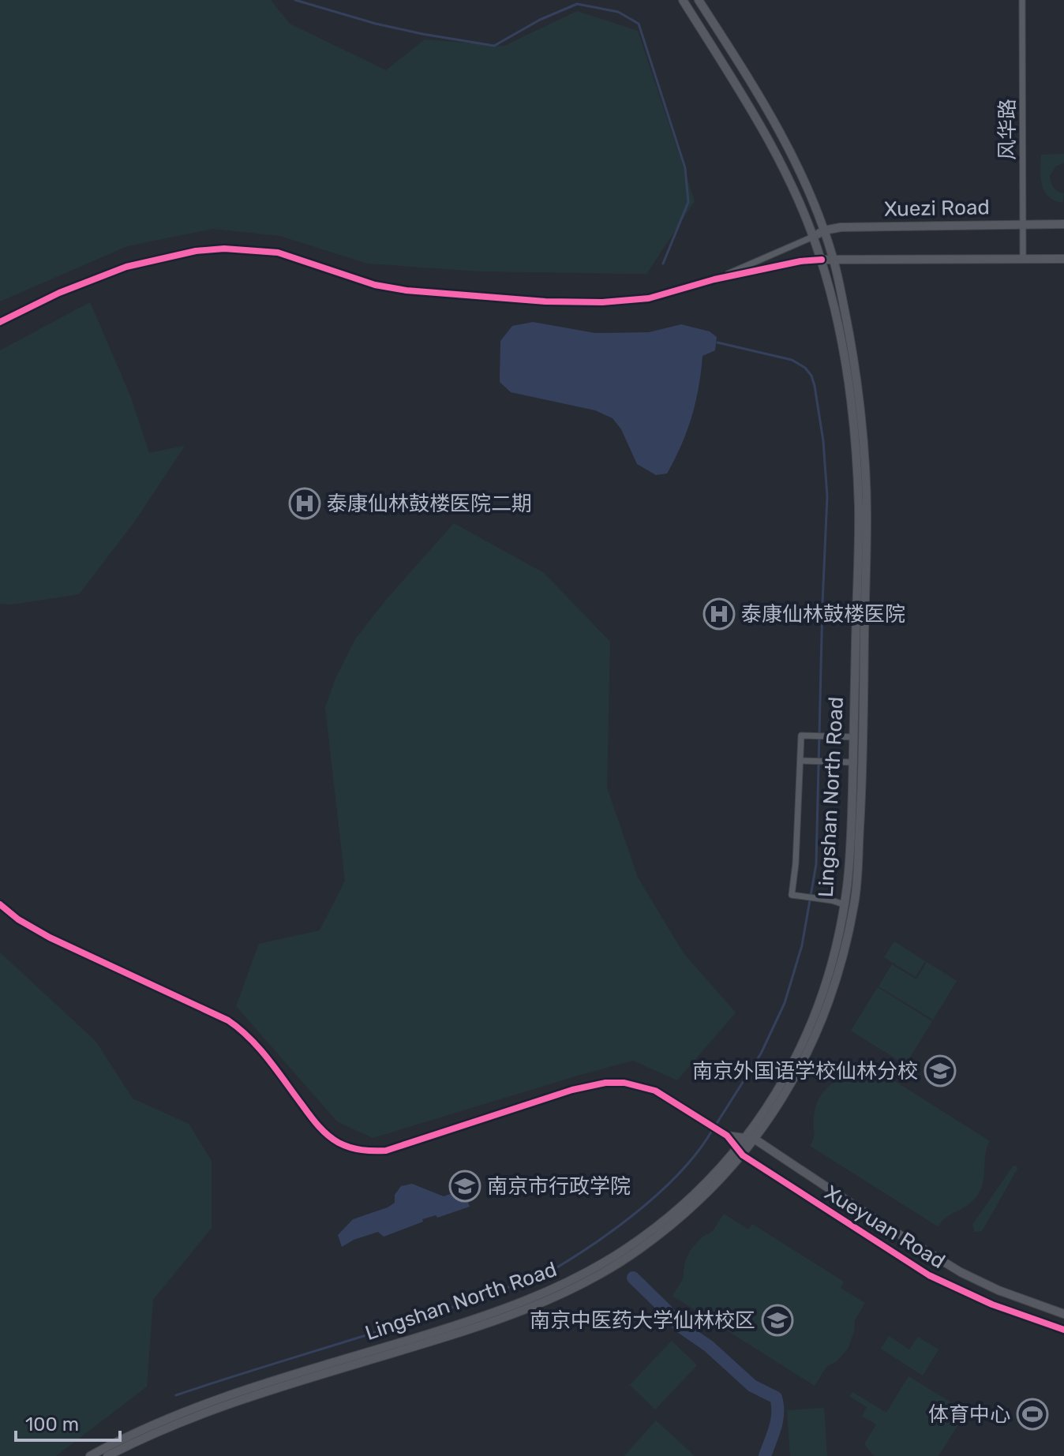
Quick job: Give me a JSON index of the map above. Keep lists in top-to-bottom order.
{
  "streets": {
    "main road": ["Xuezi Road", "Lingshan North Road", "Xueyuan Road"],
    "street": ["风华路"]
  },
  "crossings": [
    ["风华路", "Xuezi Road"],
    ["Xuezi Road", "Lingshan North Road"],
    ["Lingshan North Road", "Xueyuan Road"]
  ],
  "places": {
    "hospital": ["泰康仙林鼓楼医院二期", "泰康仙林鼓楼医院"],
    "school or university": ["南京外国语学校仙林分校", "南京市行政学院", "南京中医药大学仙林校区"],
    "sports": ["体育中心"]
  },
  "scale_bar": "100 m"
}
